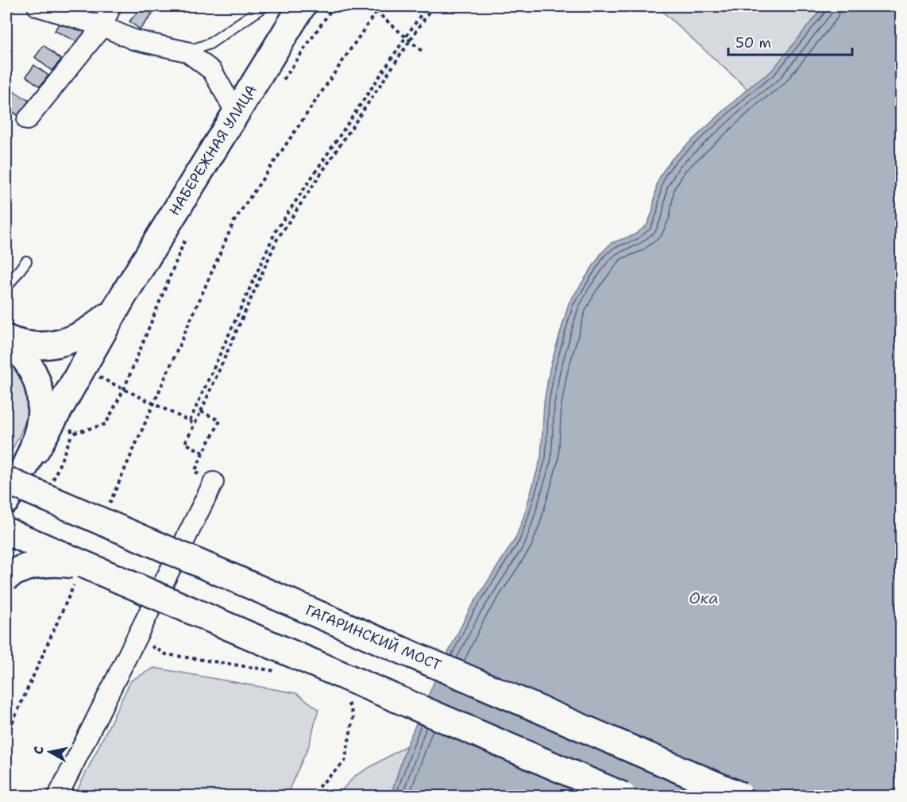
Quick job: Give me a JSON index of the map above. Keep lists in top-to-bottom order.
{
  "streets": {
    "main road": ["НАБЕРЕЖНАЯ УЛИЦА", "ГАГАРИНСКИЙ МОСТ"]
  },
  "water": ["Ока"],
  "scale_bar": "50 m",
  "north": "left"
}
